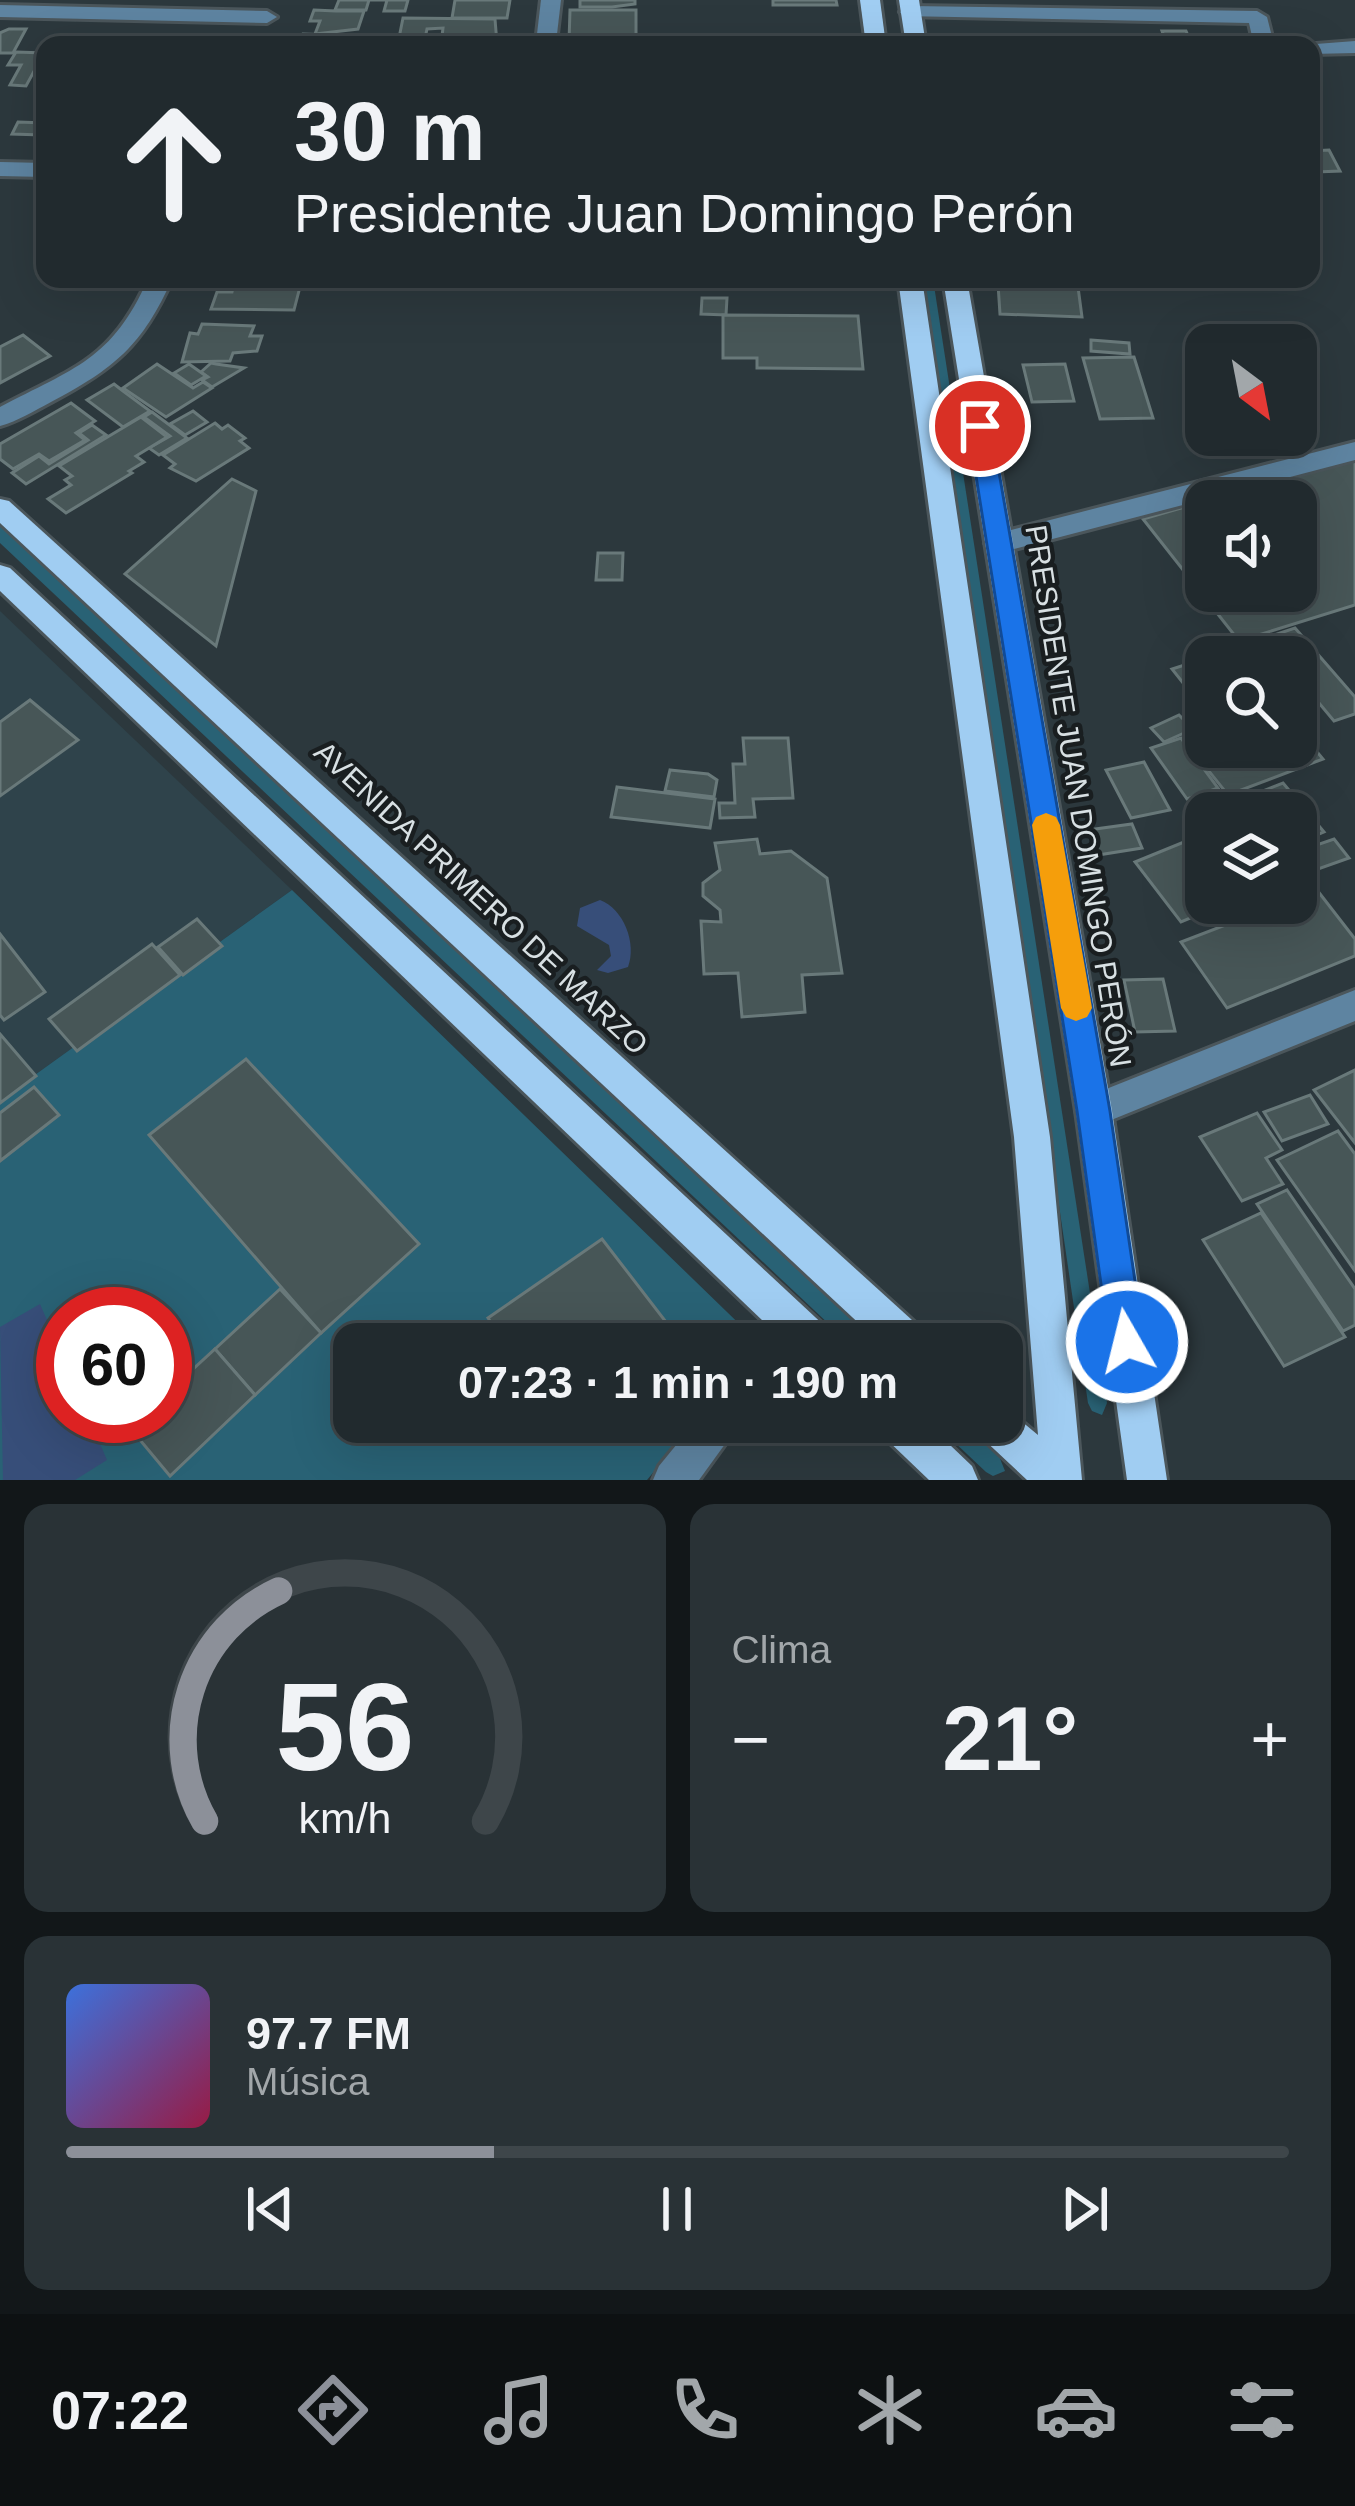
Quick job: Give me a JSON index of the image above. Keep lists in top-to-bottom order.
{
  "streets": {
    "main road": ["PRESIDENTE JUAN DOMINGO PERÓN", "AVENIDA PRIMERO DE MARZO"]
  },
  "north": "bottom right",
  "page": {
    "turn": ["30 m", "Presidente Juan Domingo Perón"],
    "limit": "60",
    "trip": "07:23 · 1 min · 190 m",
    "tile": "Clima",
    "heat": ["−", "21°", "+"],
    "song": ["97.7 FM", "Música"],
    "tabs": "07:22",
    "gauge": ["56", "km/h"]
  }
}
